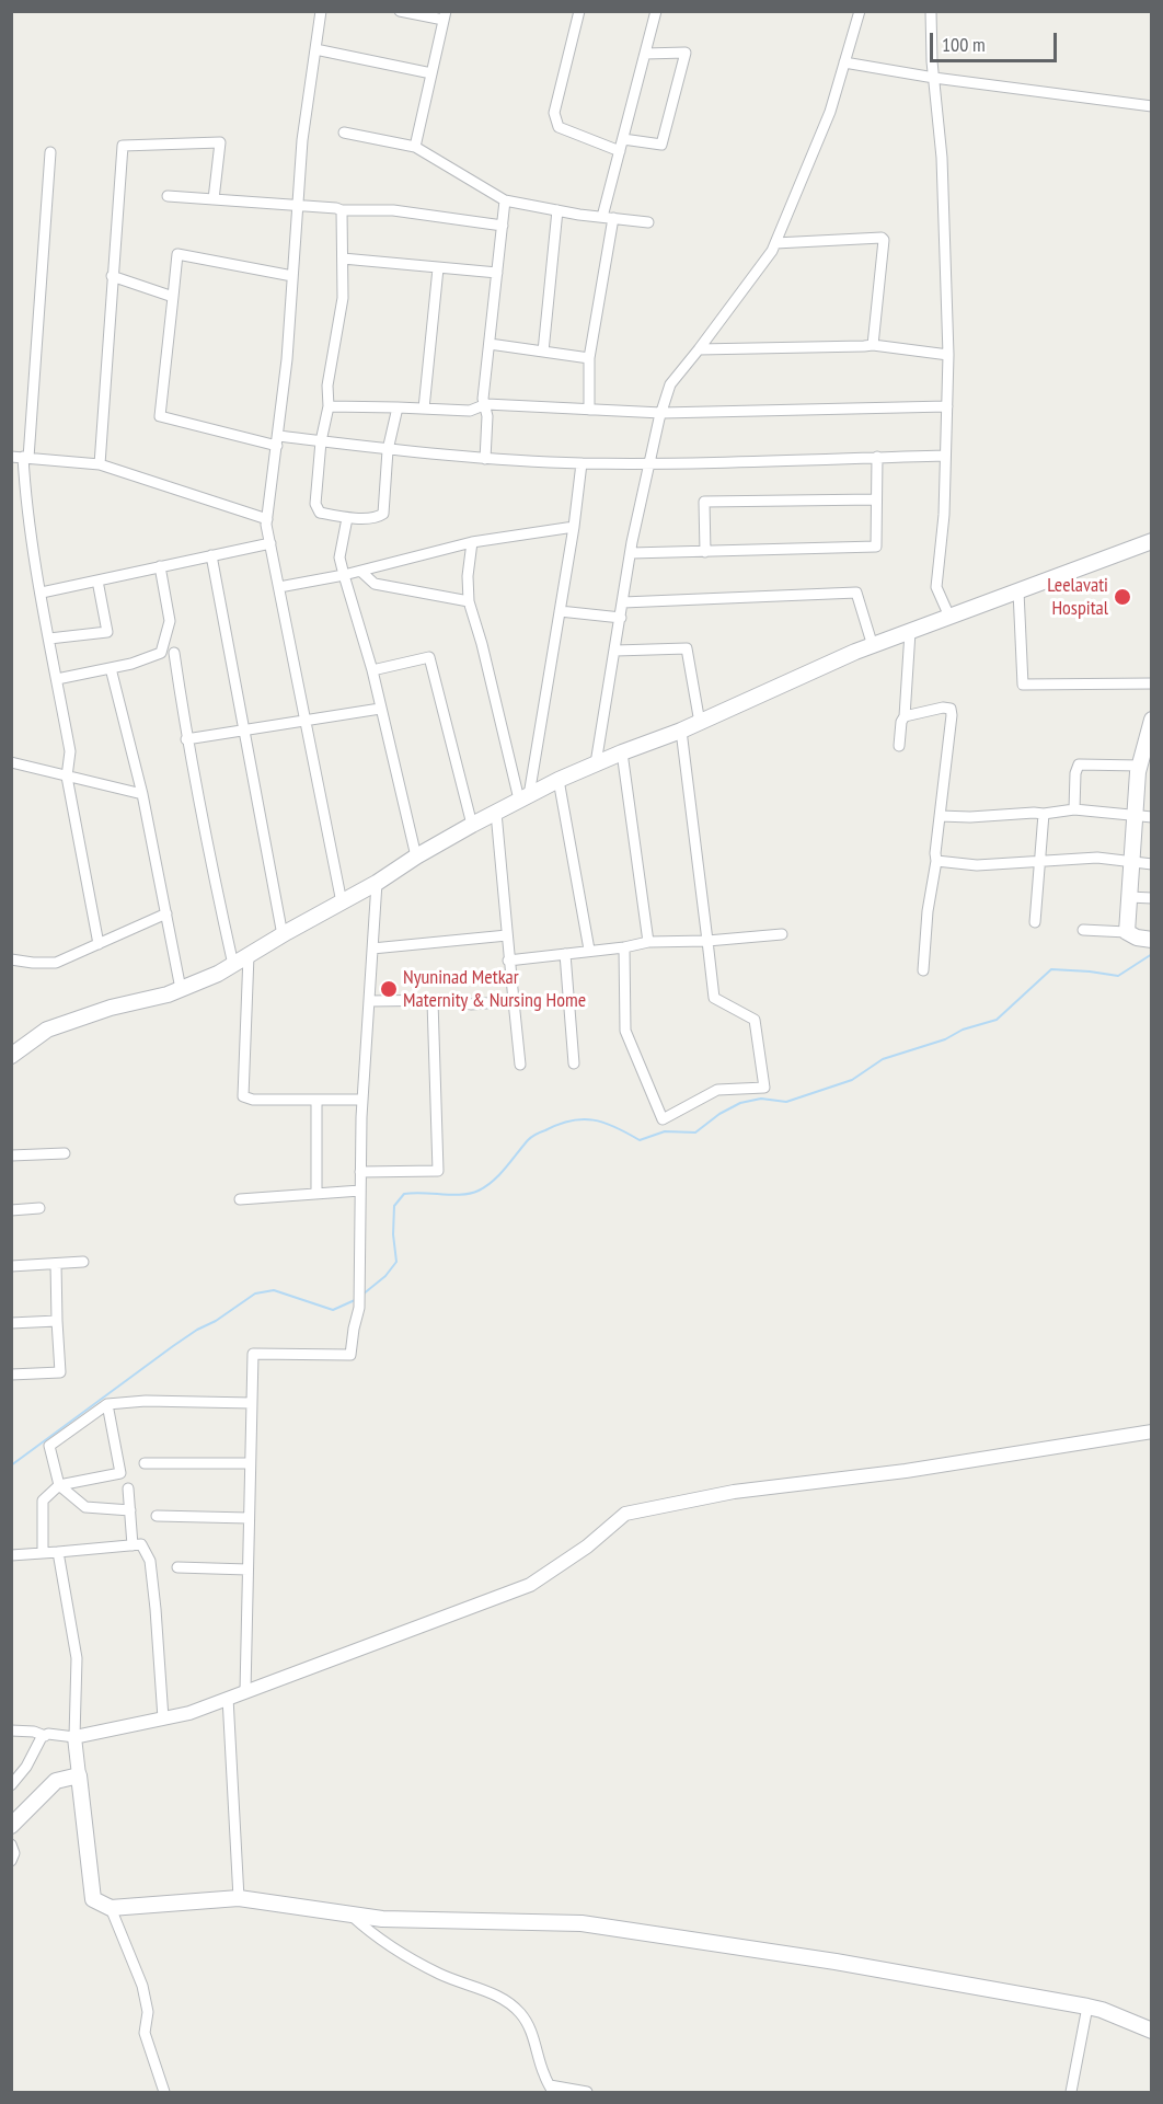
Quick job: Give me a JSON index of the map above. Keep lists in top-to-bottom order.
{
  "places": ["Leelavati Hospital", "Nyuninad Metkar Maternity & Nursing Home"],
  "scale_bar": "100 m"
}
